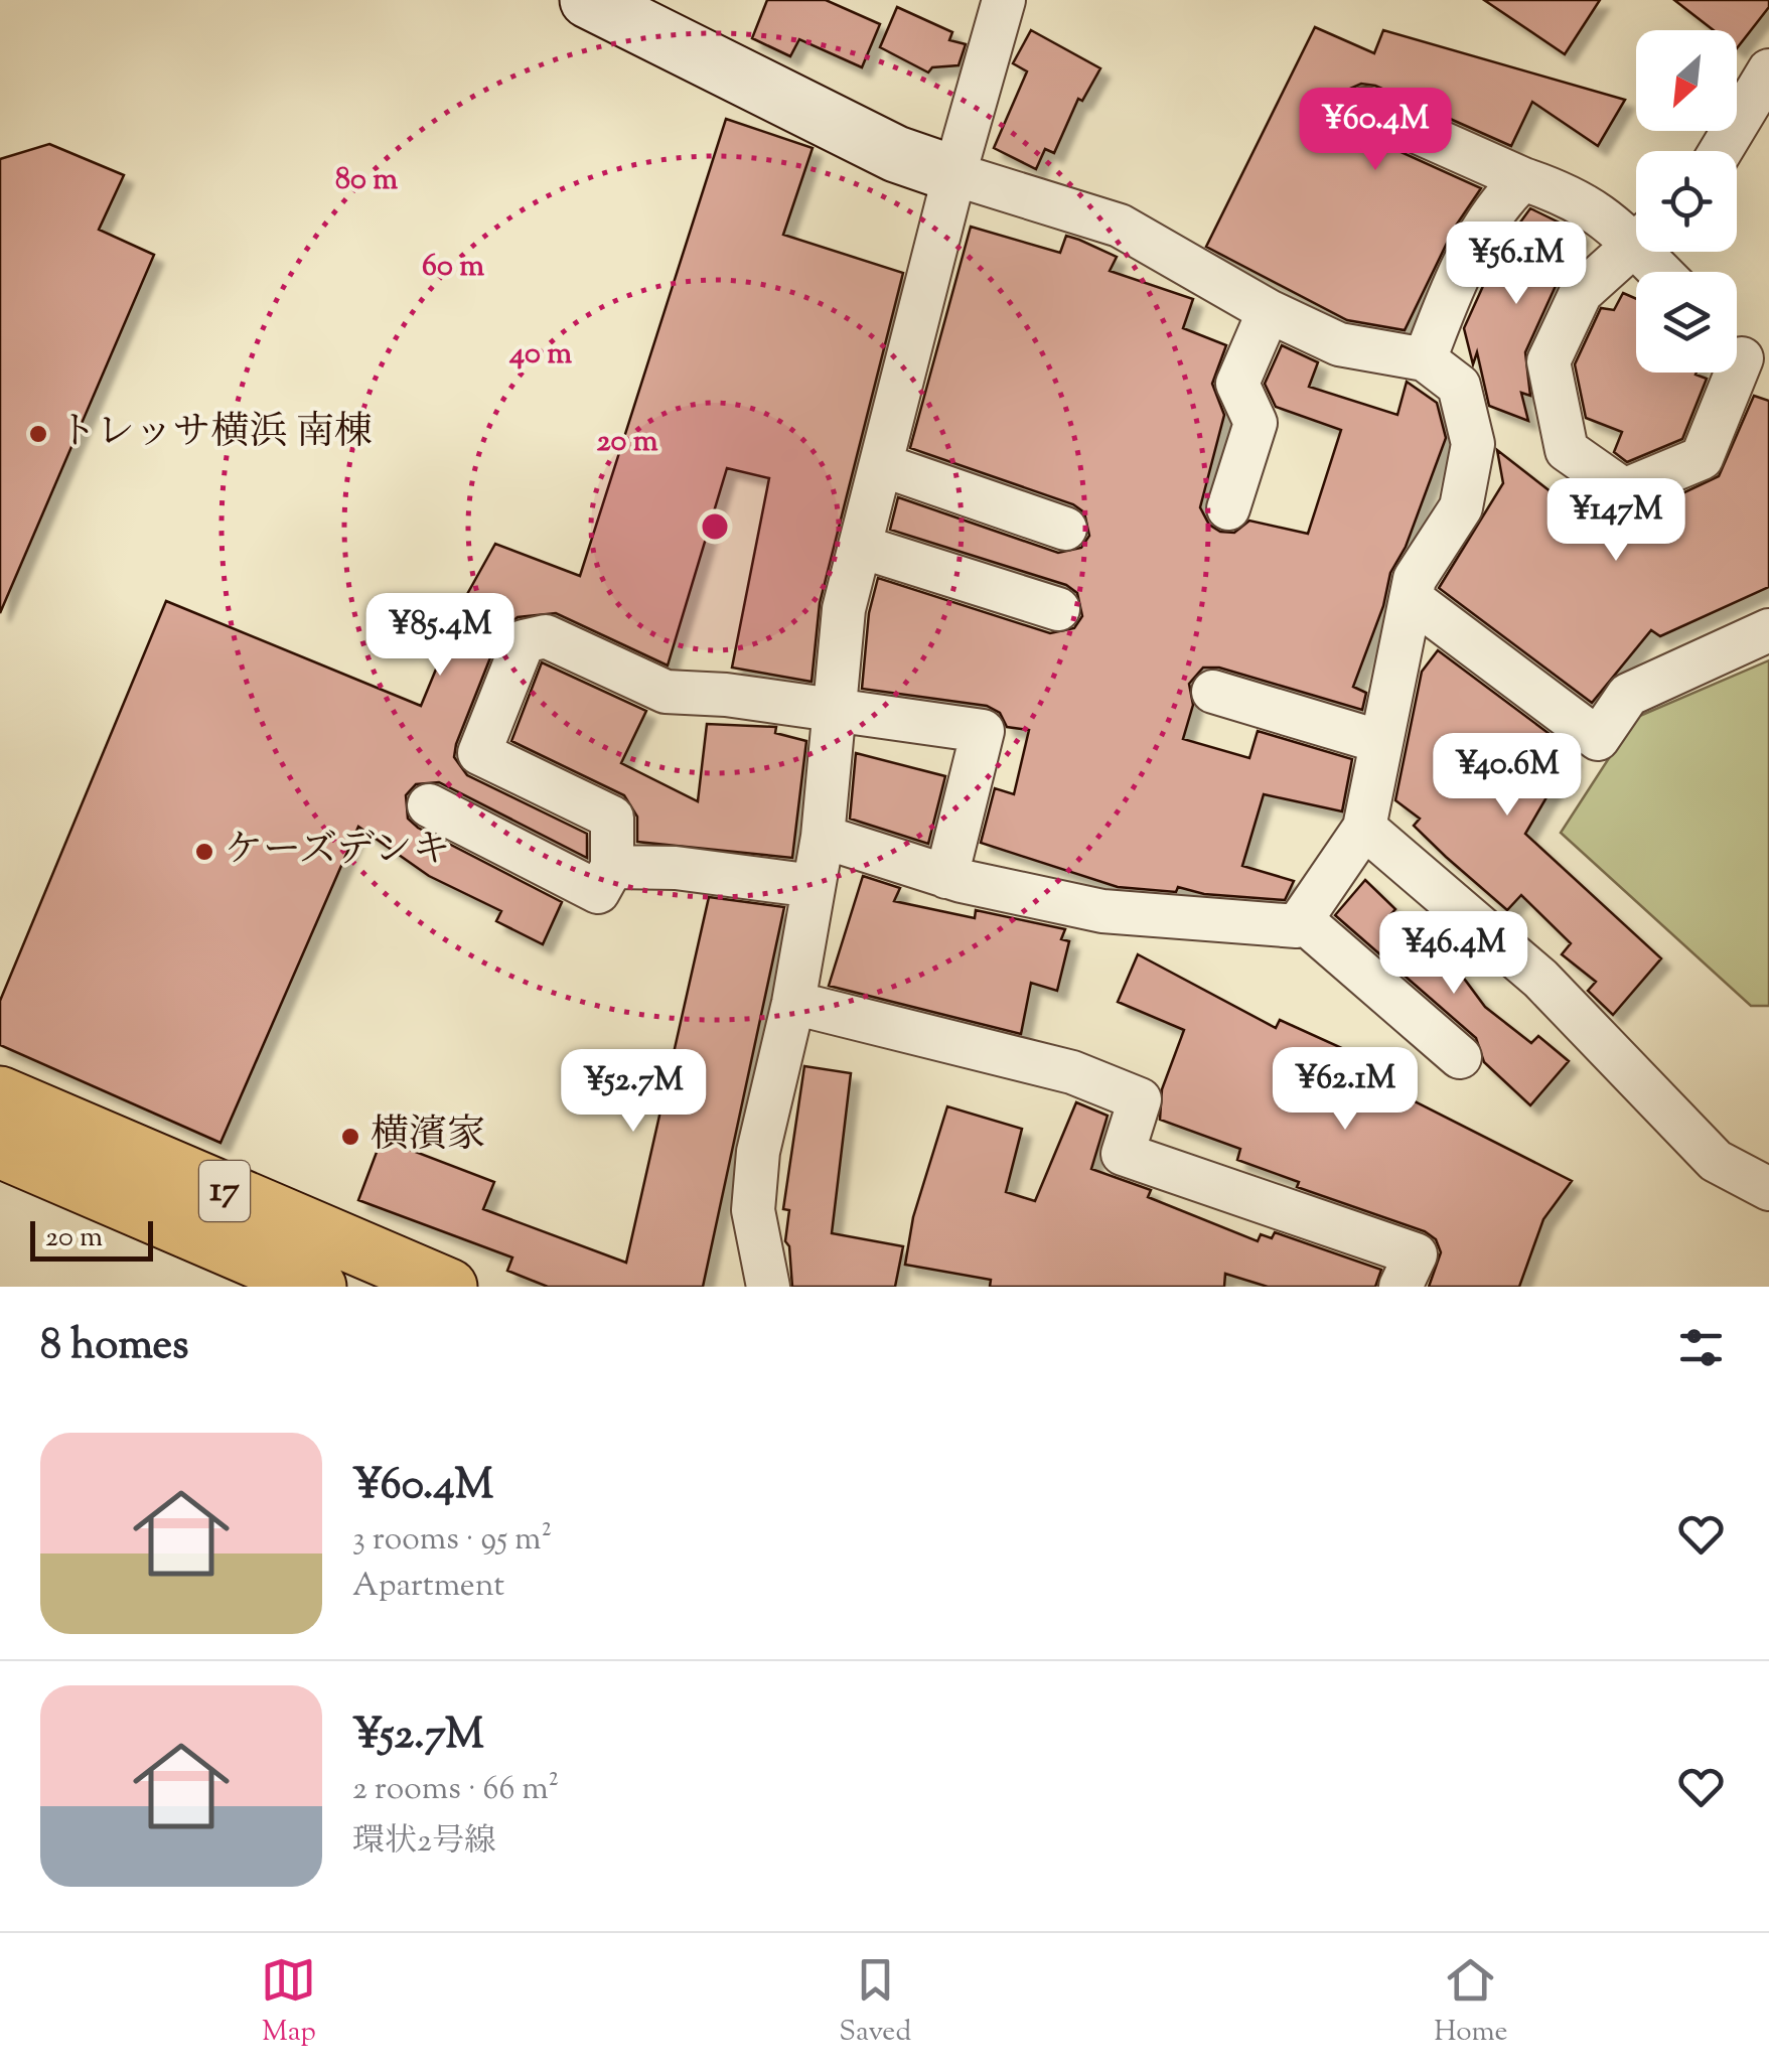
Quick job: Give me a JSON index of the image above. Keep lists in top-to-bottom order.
{
  "streets": {
    "main road": ["17"]
  },
  "places": ["トレッサ横浜 南棟", "ケーズデンキ", "横濱家"],
  "scale_bar": "20 m",
  "north": "bottom left",
  "page": {
    "price": [
      "¥60.4M",
      "¥56.1M",
      "¥147M",
      "¥85.4M",
      "¥40.6M",
      "¥46.4M",
      "¥62.1M",
      "¥52.7M"
    ],
    "scale": "20 m",
    "heading": "8 homes",
    "list": [
      {
        "name": "¥60.4M",
        "note": "3 rooms · 95 m² · Apartment"
      },
      {
        "name": "¥52.7M",
        "note": "2 rooms · 66 m² · 環状2号線"
      }
    ],
    "tabs": ["Map", "Saved", "Home"]
  },
  "rings": [
    "80 m",
    "60 m",
    "40 m",
    "20 m"
  ]
}
